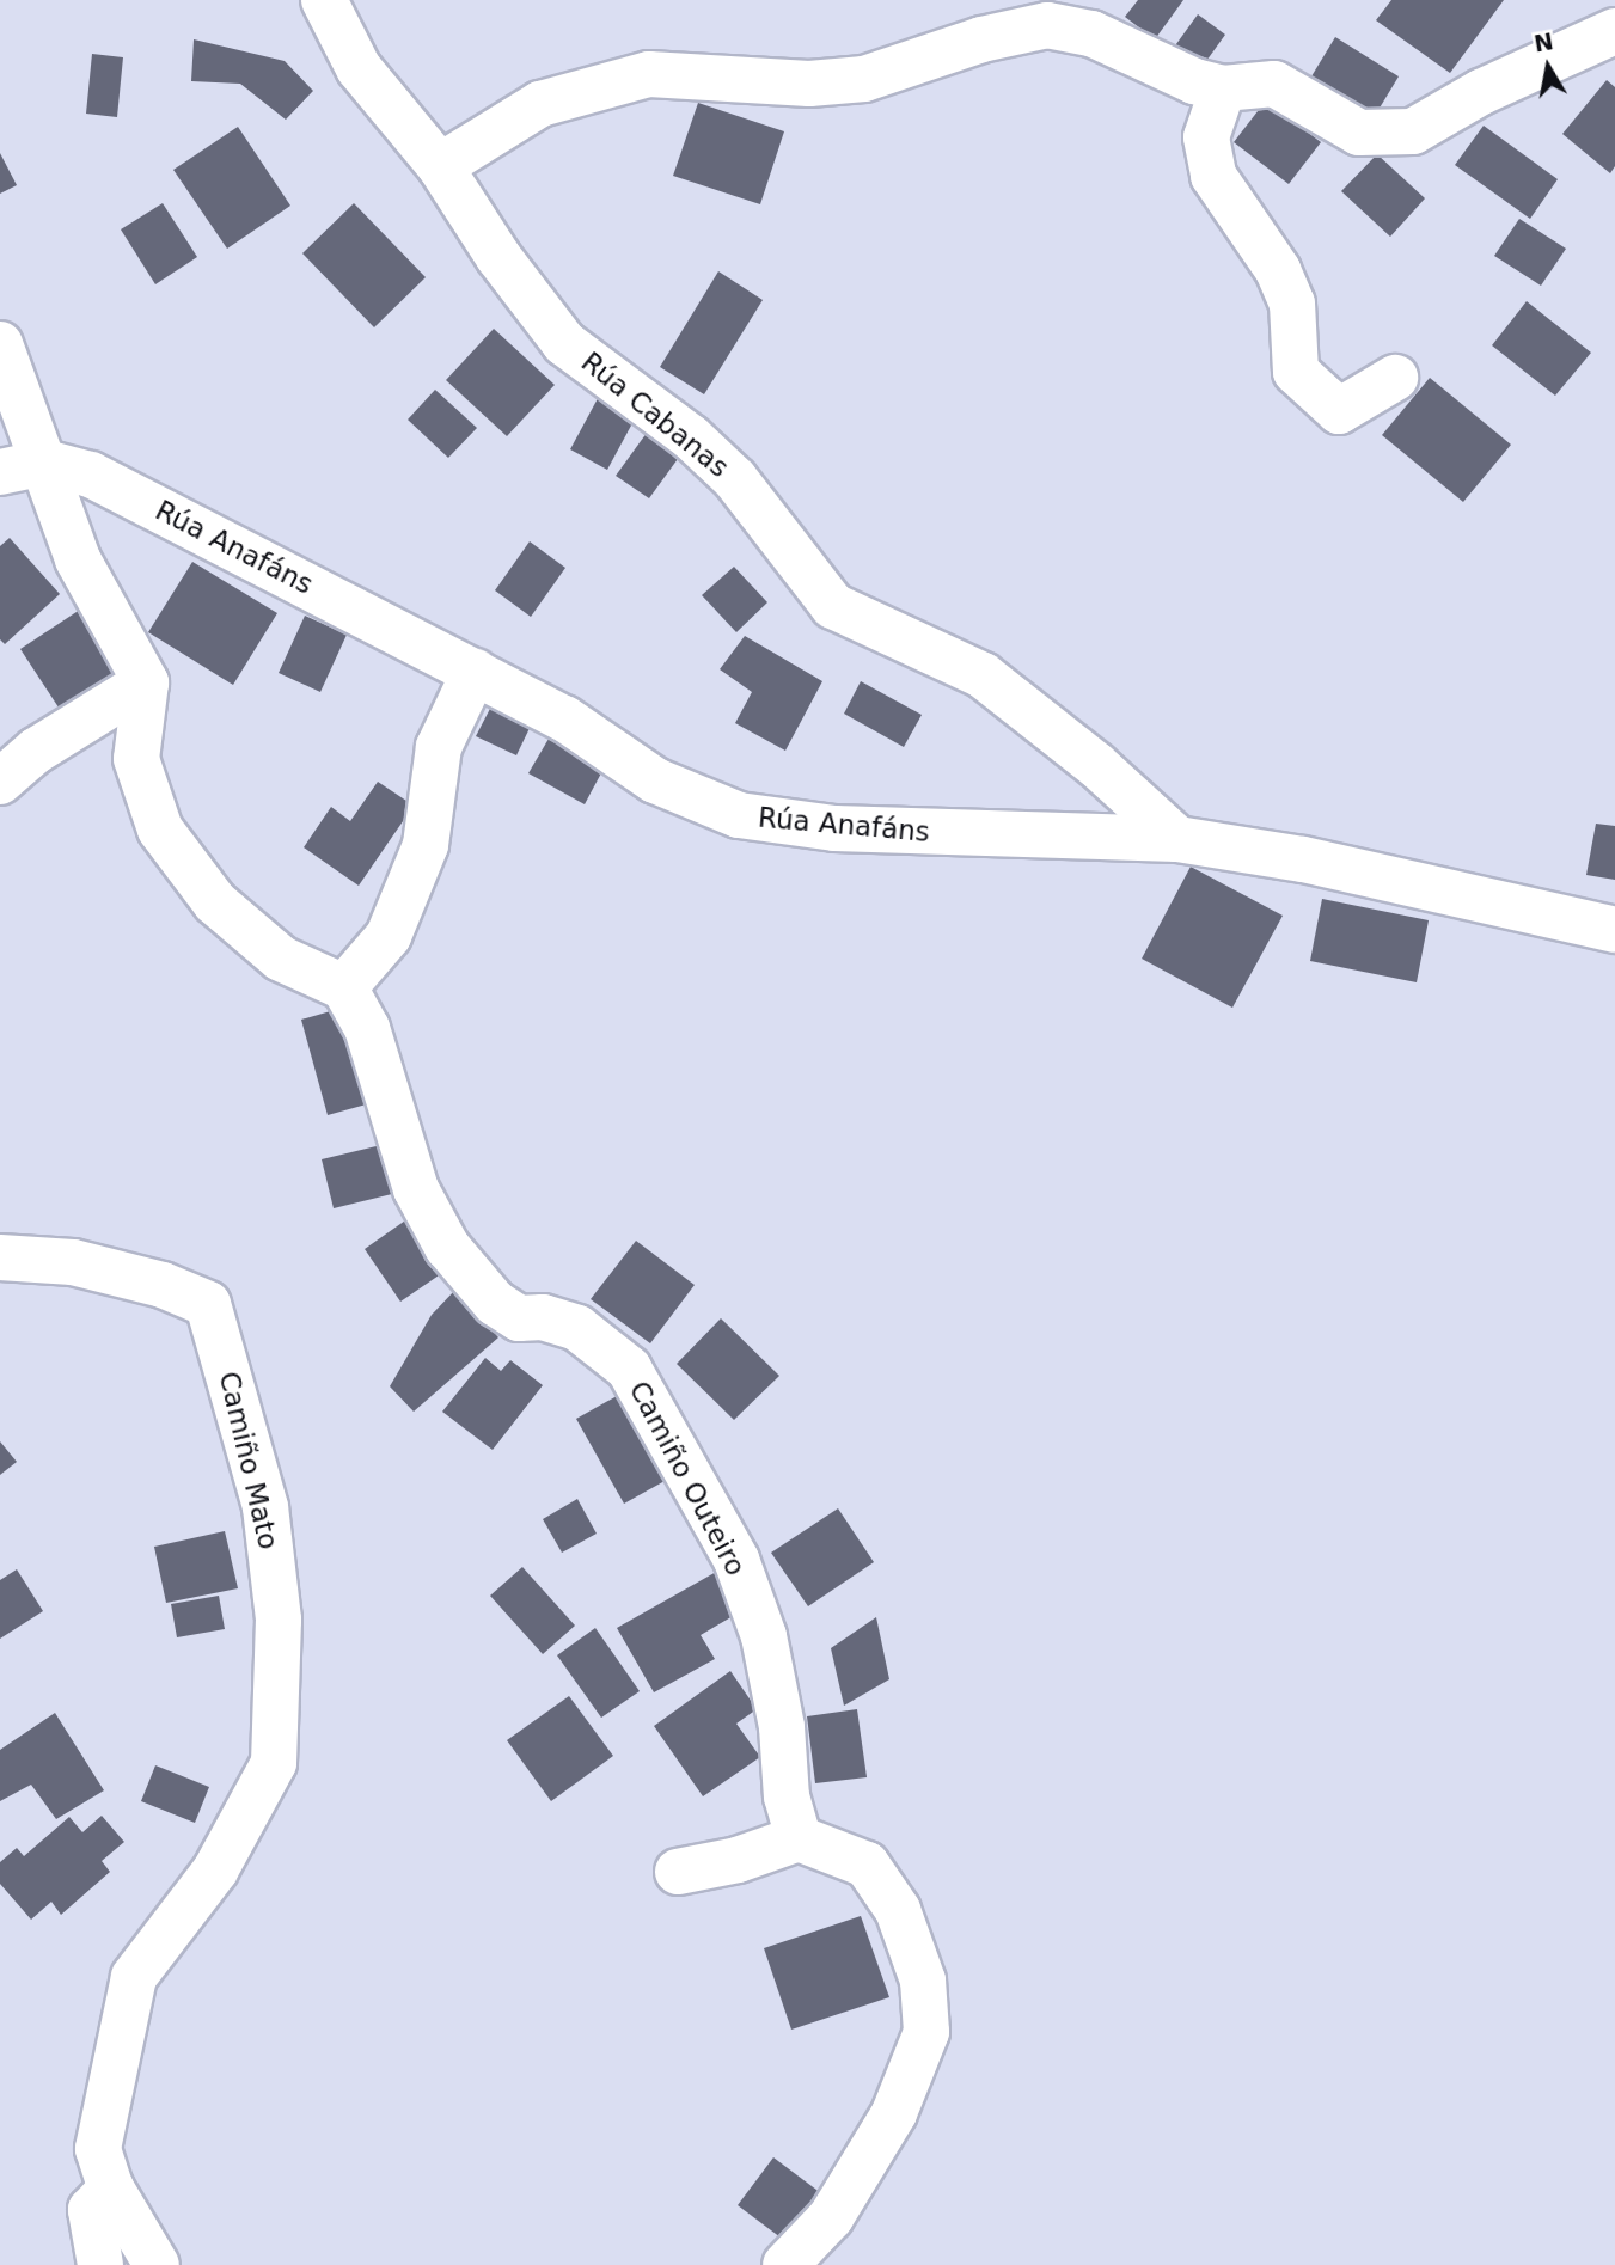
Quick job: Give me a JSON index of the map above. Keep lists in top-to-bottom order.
{
  "streets": {
    "street": [
      "Rúa Cabanas",
      "Rúa Anafáns",
      "Camiño Mato",
      "Camiño Outeiro"
    ]
  },
  "crossings": [
    ["Rúa Cabanas", "Rúa Anafáns"]
  ],
  "north": "top"
}
